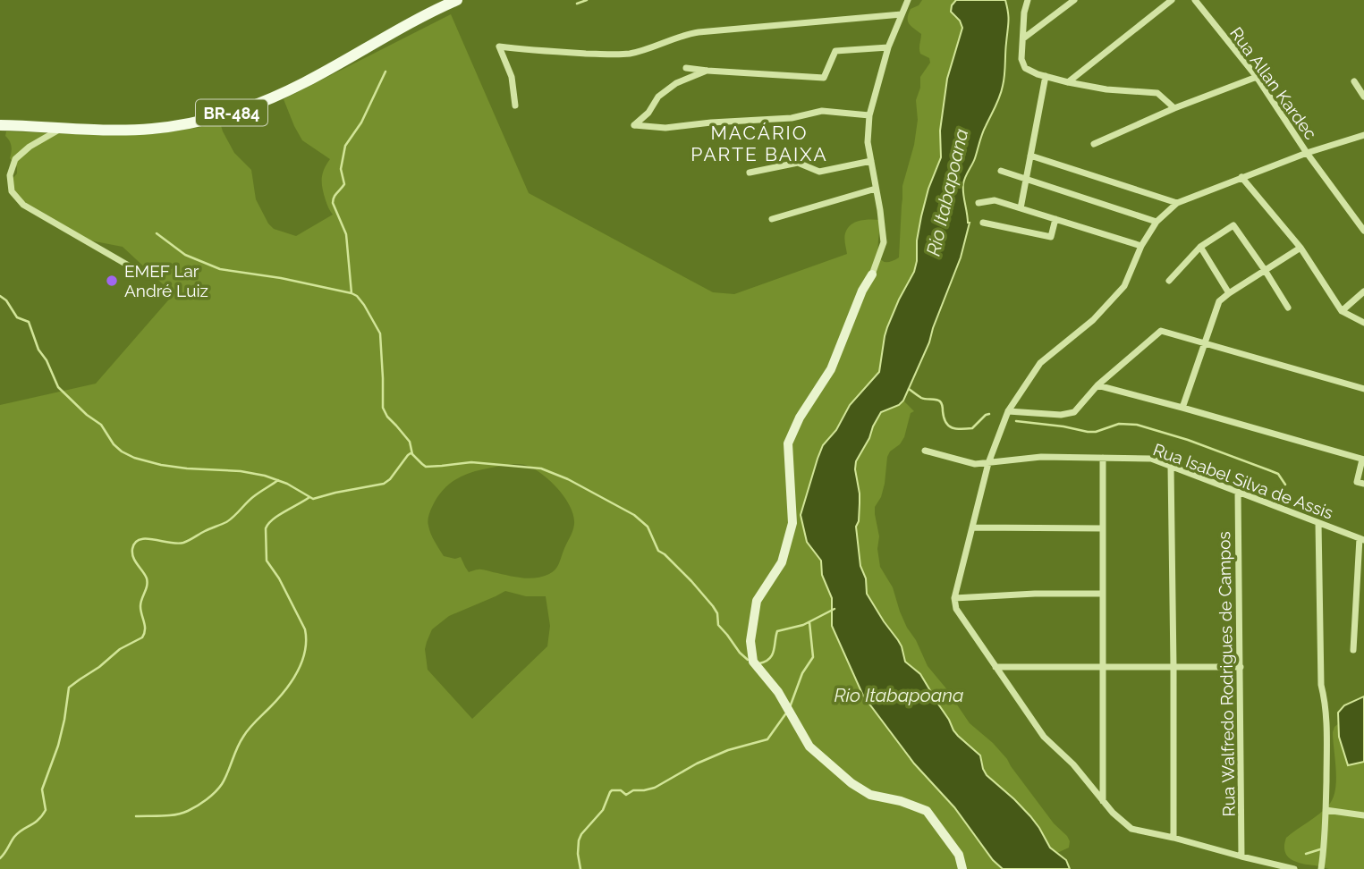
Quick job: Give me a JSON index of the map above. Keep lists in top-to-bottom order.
{
  "streets": {
    "main road": ["BR-484"],
    "street": ["Rua Allan Kardec", "Rua Isabel Silva de Assis", "Rua Walfredo Rodrigues de Campos"]
  },
  "crossings": [
    ["Rua Isabel Silva de Assis", "Rua Walfredo Rodrigues de Campos"]
  ],
  "districts": ["MACÁRIO PARTE BAIXA"],
  "water": ["Rio Itabapoana"],
  "places": ["EMEF Lar André Luiz"]
}
